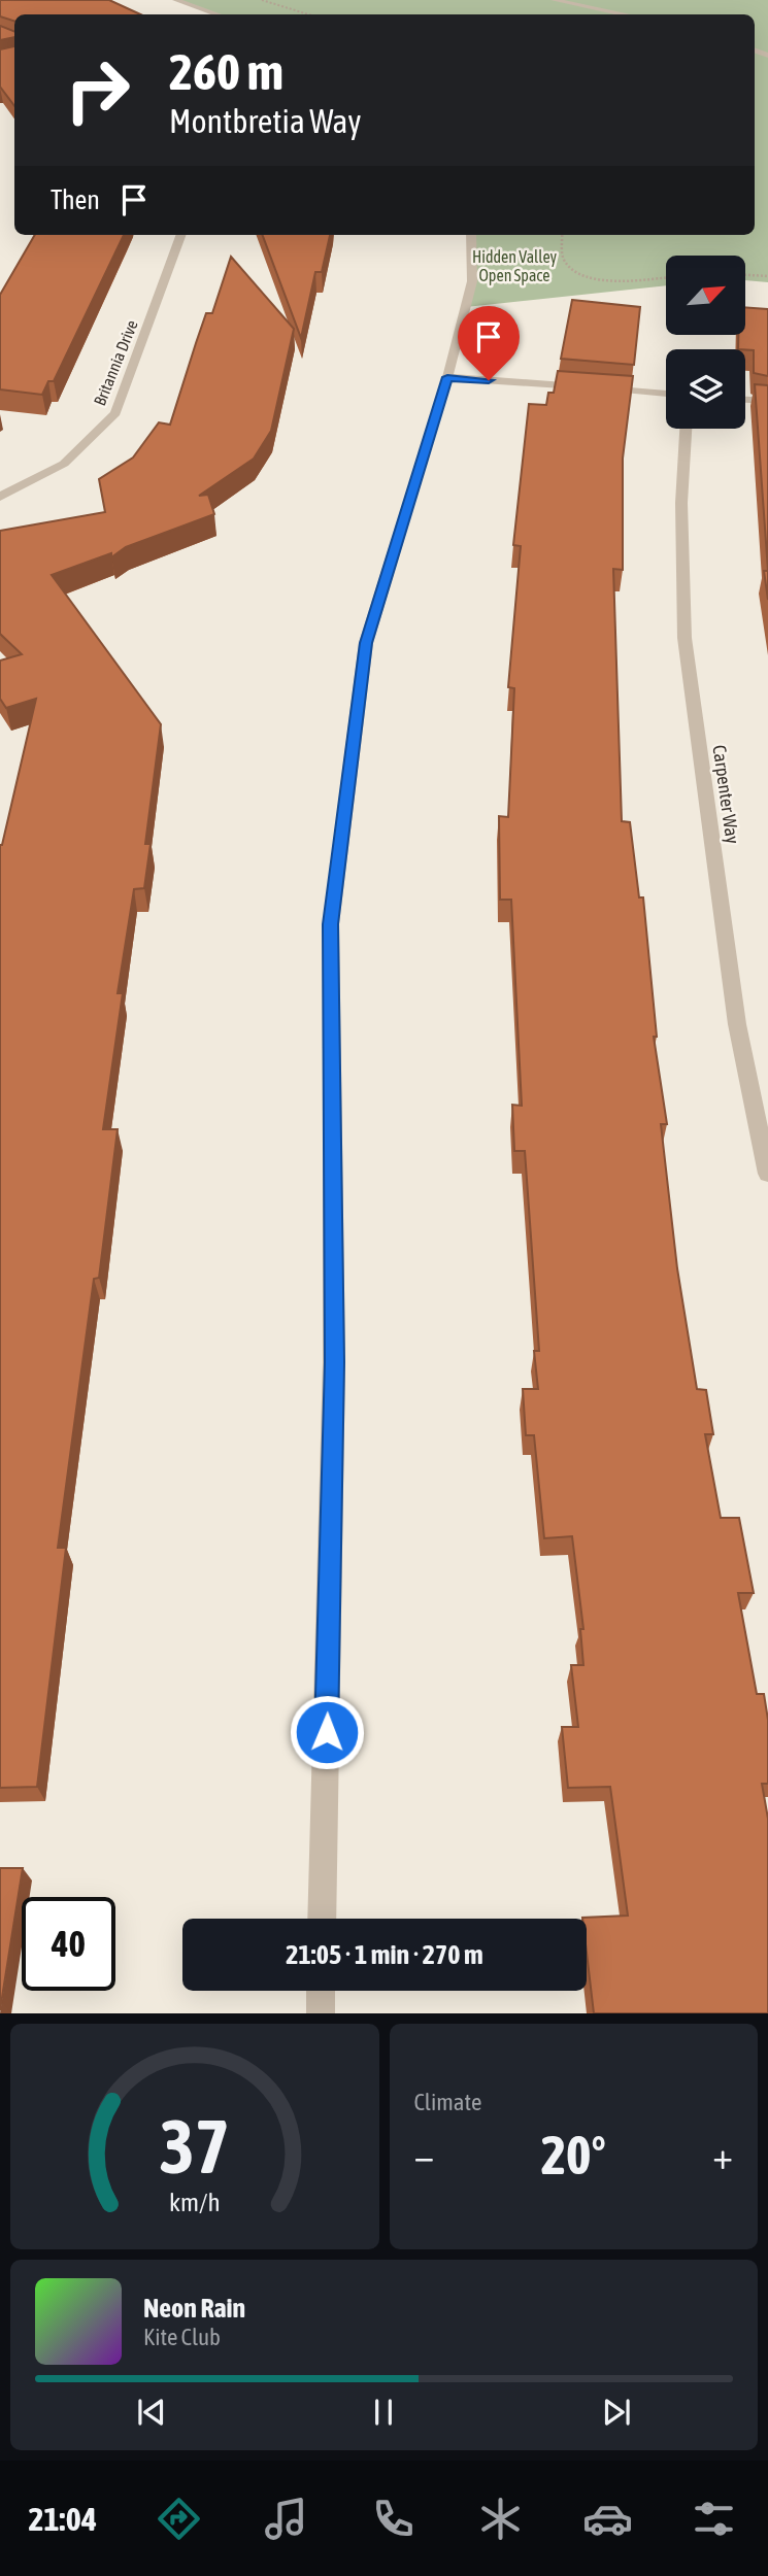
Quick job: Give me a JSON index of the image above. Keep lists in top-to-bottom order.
{
  "streets": {
    "street": ["Britannia Drive", "Carpenter Way"]
  },
  "parks": ["Hidden Valley Open Space"],
  "north": "top right",
  "page": {
    "turn": ["260 m", "Montbretia Way"],
    "then": "Then",
    "limit": "40",
    "trip": "21:05 · 1 min · 270 m",
    "tile": "Climate",
    "heat": ["−", "20°", "+"],
    "song": ["Neon Rain", "Kite Club"],
    "tabs": "21:04",
    "gauge": ["37", "km/h"]
  }
}
